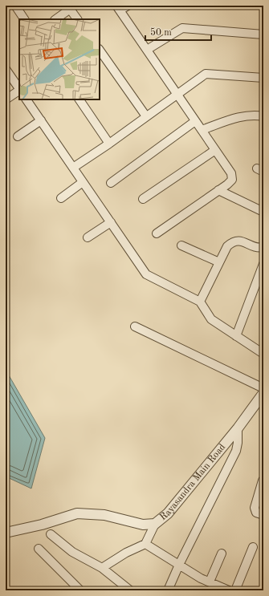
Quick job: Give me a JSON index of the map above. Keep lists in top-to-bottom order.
{
  "streets": {
    "street": ["Rayasandra Main Road"]
  },
  "scale_bar": "50 m"
}
